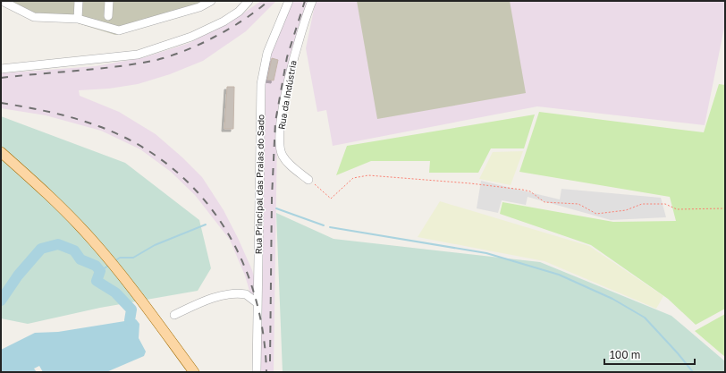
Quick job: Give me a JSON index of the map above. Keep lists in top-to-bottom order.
{
  "streets": {
    "street": ["Rua da Indústria", "Rua Principal das Praias do Sado"]
  },
  "scale_bar": "100 m"
}
